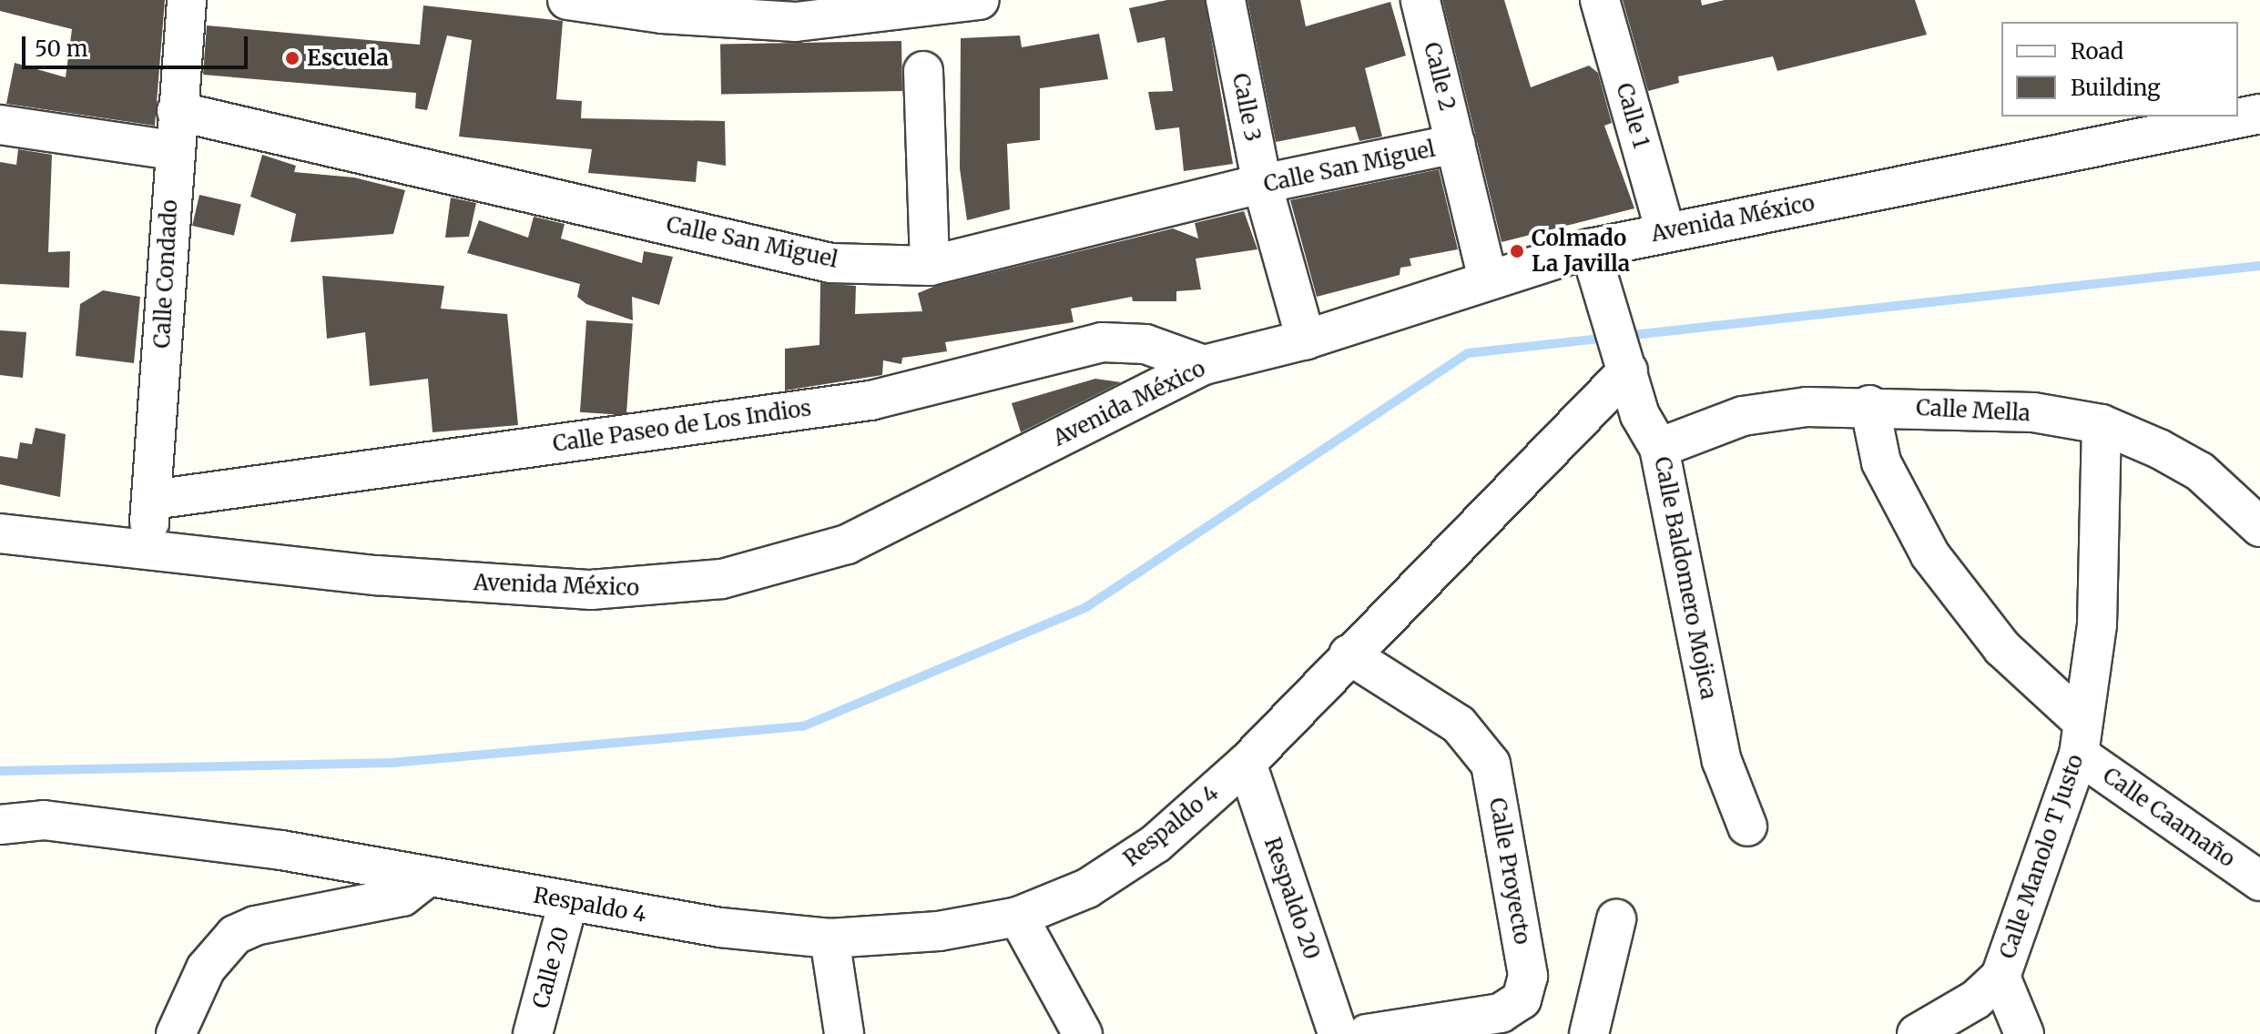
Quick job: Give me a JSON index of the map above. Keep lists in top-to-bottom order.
{
  "streets": {
    "street": [
      "Calle 2",
      "Calle 3",
      "Calle 1",
      "Calle San Miguel",
      "Avenida México",
      "Calle Condado",
      "Calle Mella",
      "Calle Paseo de Los Indios",
      "Calle Baldomero Mojica",
      "Calle Caamaño",
      "Respaldo 4",
      "Calle Manolo T Justo",
      "Calle Proyecto",
      "Respaldo 20",
      "Calle 20"
    ]
  },
  "crossings": [
    ["Calle 2", "Calle San Miguel"],
    ["Calle 2", "Avenida México"],
    ["Calle 3", "Calle San Miguel"],
    ["Calle 3", "Avenida México"],
    ["Calle 1", "Avenida México"],
    ["Calle San Miguel", "Calle Condado"],
    ["Avenida México", "Calle Condado"],
    ["Avenida México", "Calle Paseo de Los Indios"],
    ["Avenida México", "Calle Baldomero Mojica"],
    ["Calle Condado", "Calle Paseo de Los Indios"],
    ["Calle Mella", "Calle Baldomero Mojica"],
    ["Calle Mella", "Calle Caamaño"],
    ["Calle Mella", "Calle Manolo T Justo"],
    ["Calle Baldomero Mojica", "Respaldo 4"],
    ["Calle Caamaño", "Calle Manolo T Justo"],
    ["Respaldo 4", "Calle Proyecto"],
    ["Respaldo 4", "Respaldo 20"],
    ["Respaldo 4", "Calle 20"]
  ],
  "places": ["Escuela", "Colmado La Javilla"],
  "legend": ["Road", "Building"],
  "scale_bar": "50 m"
}
